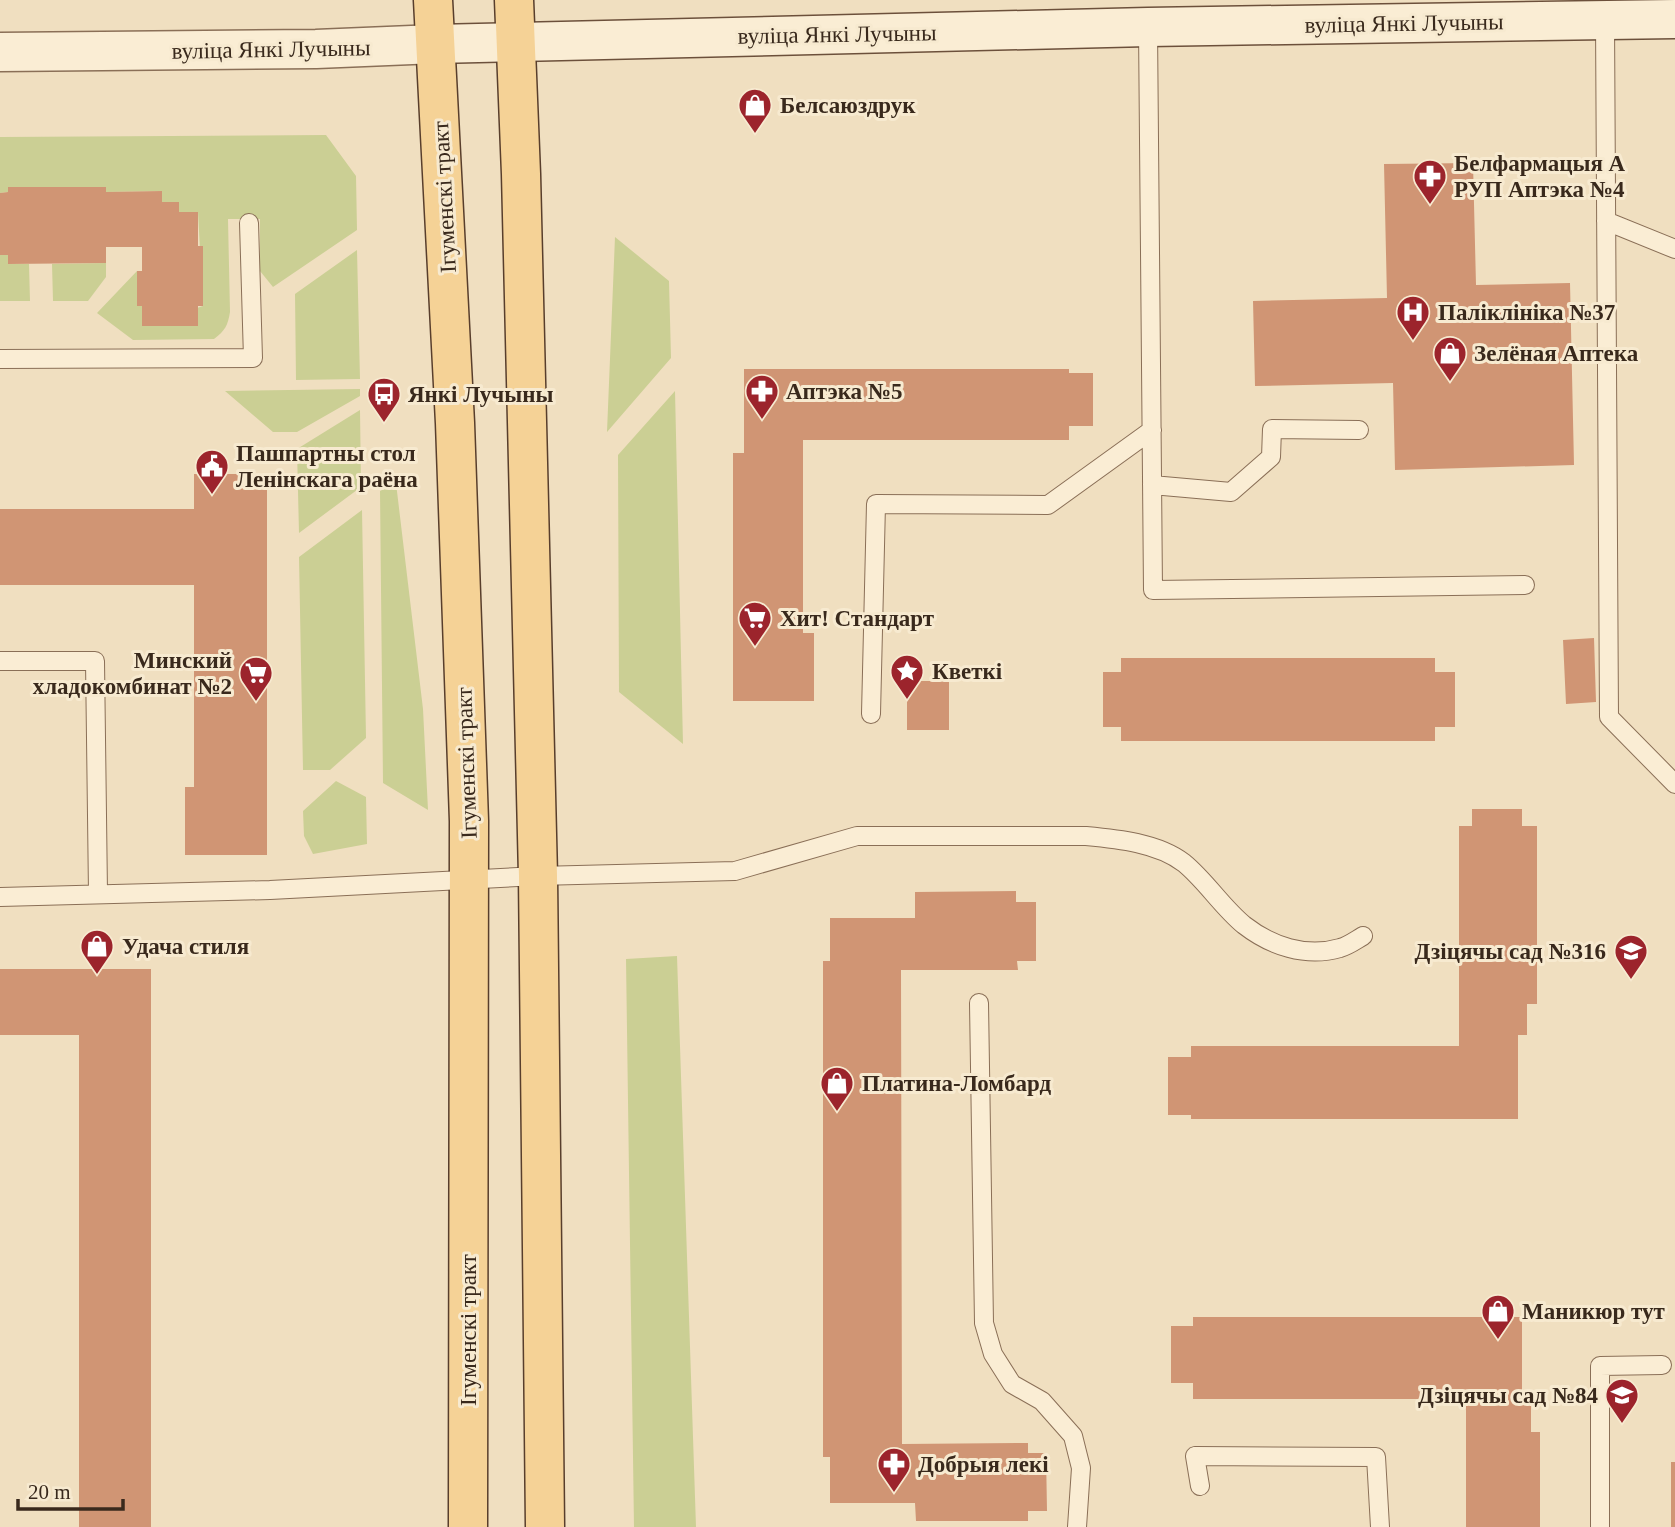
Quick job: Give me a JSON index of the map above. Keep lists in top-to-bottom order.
{
  "streets": {
    "main road": ["вуліца Янкі Лучыны", "Ігуменскі тракт"]
  },
  "crossings": [
    ["вуліца Янкі Лучыны", "Ігуменскі тракт"]
  ],
  "places": {
    "shop": [
      "Белсаюздрук",
      "Зелёная Аптека",
      "Удача стиля",
      "Платина-Ломбард",
      "Маникюр тут"
    ],
    "pharmacy": ["Белфармацыя А РУП Аптэка №4", "Аптэка №5", "Добрыя лекі"],
    "hospital": ["Паліклініка №37"],
    "bus stop": ["Янкі Лучыны"],
    "public building": ["Пашпартны стол Ленінскага раёна"],
    "supermarket": ["Хит! Стандарт", "Минский хладокомбинат №2"],
    "place": ["Кветкі"],
    "school or university": ["Дзіцячы сад №316", "Дзіцячы сад №84"]
  },
  "scale_bar": "20 m"
}
